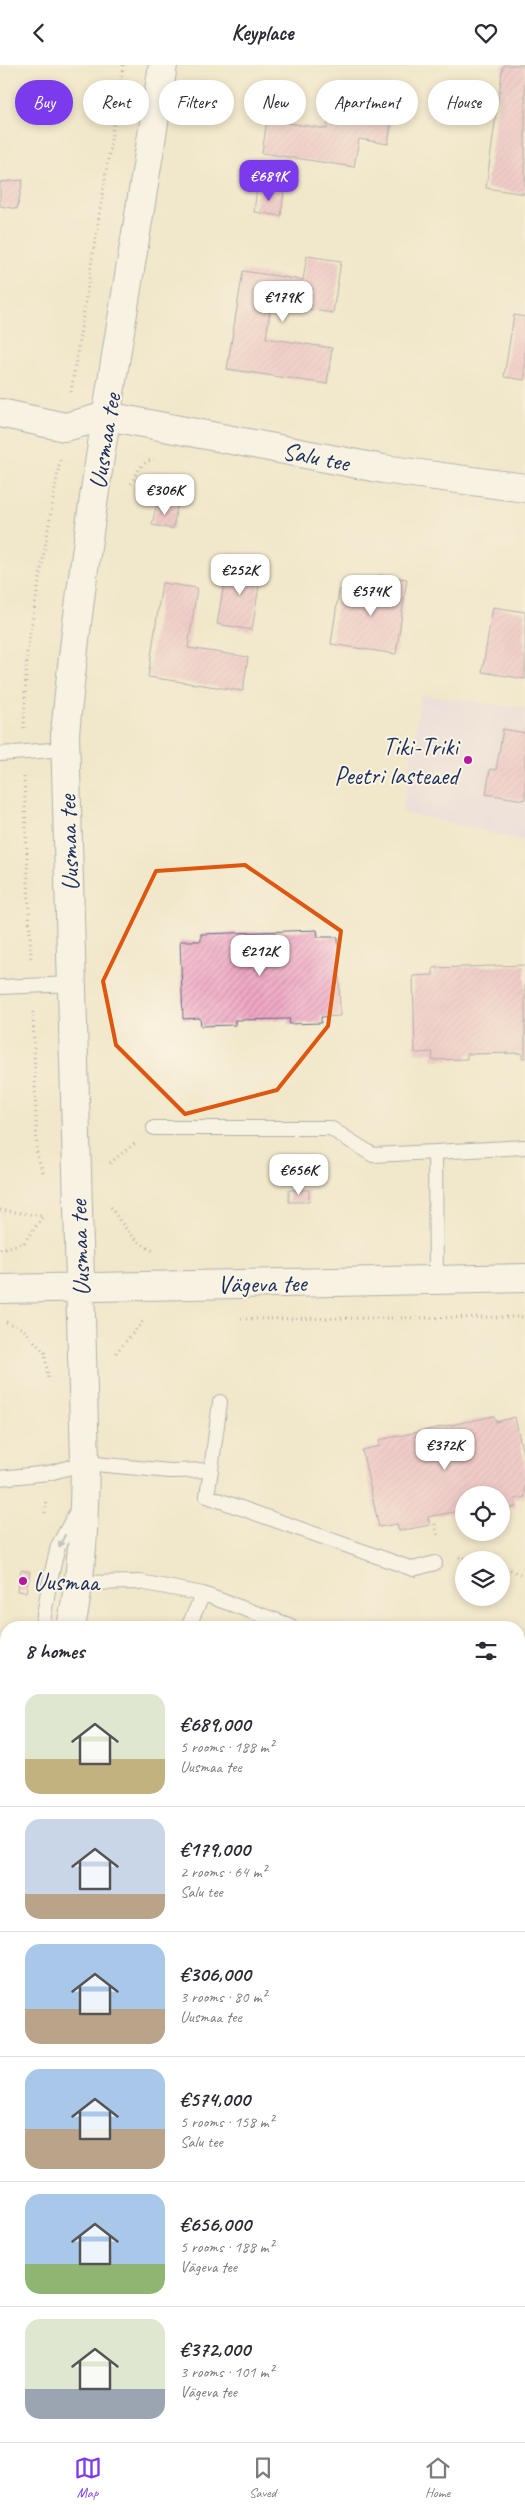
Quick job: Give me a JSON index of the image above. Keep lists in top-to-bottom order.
{
  "streets": {
    "street": ["Uusmaa tee", "Salu tee", "Vägeva tee"]
  },
  "crossings": [
    ["Uusmaa tee", "Salu tee"],
    ["Uusmaa tee", "Vägeva tee"]
  ],
  "places": ["Tiki-Triki Peetri lasteaed", "Uusmaa"],
  "page": {
    "header": "Keyplace",
    "chip": [
      "Buy",
      "Rent",
      "Filters",
      "New",
      "Apartment",
      "House"
    ],
    "price": [
      "€689K",
      "€179K",
      "€306K",
      "€252K",
      "€574K",
      "€212K",
      "€656K",
      "€372K"
    ],
    "heading": "8 homes",
    "list": [
      {
        "name": "€689,000",
        "note": "5 rooms · 188 m² · Uusmaa tee"
      },
      {
        "name": "€179,000",
        "note": "2 rooms · 64 m² · Salu tee"
      },
      {
        "name": "€306,000",
        "note": "3 rooms · 80 m² · Uusmaa tee"
      },
      {
        "name": "€574,000",
        "note": "5 rooms · 158 m² · Salu tee"
      },
      {
        "name": "€656,000",
        "note": "5 rooms · 188 m² · Vägeva tee"
      },
      {
        "name": "€372,000",
        "note": "3 rooms · 101 m² · Vägeva tee"
      }
    ],
    "tabs": ["Map", "Saved", "Home"]
  }
}
